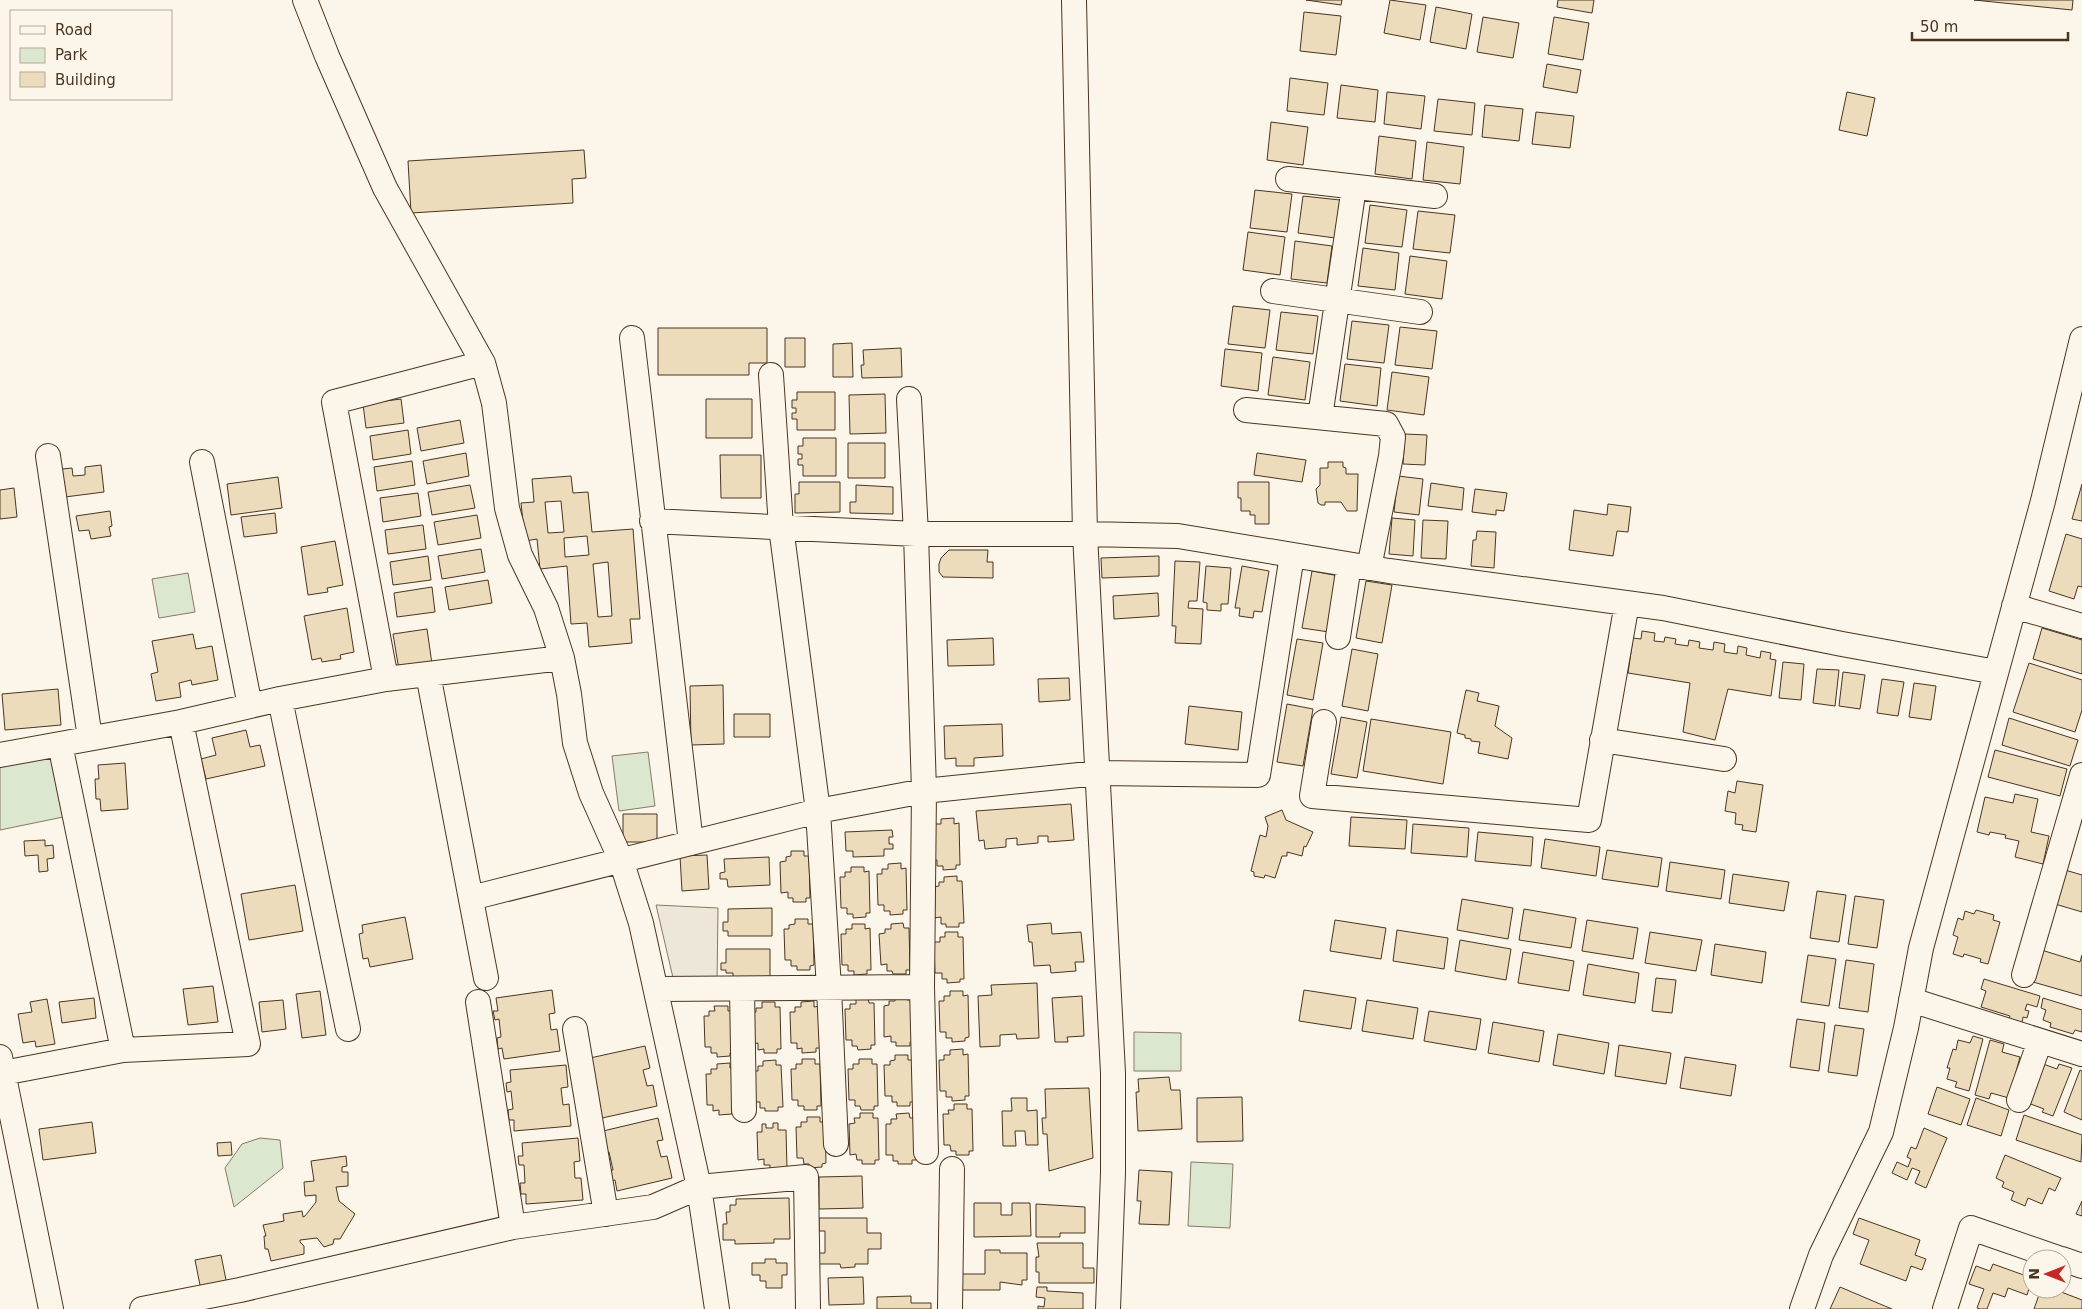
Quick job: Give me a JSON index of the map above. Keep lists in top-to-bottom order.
{
  "legend": ["Road", "Park", "Building"],
  "scale_bar": "50 m",
  "north": "left"
}
